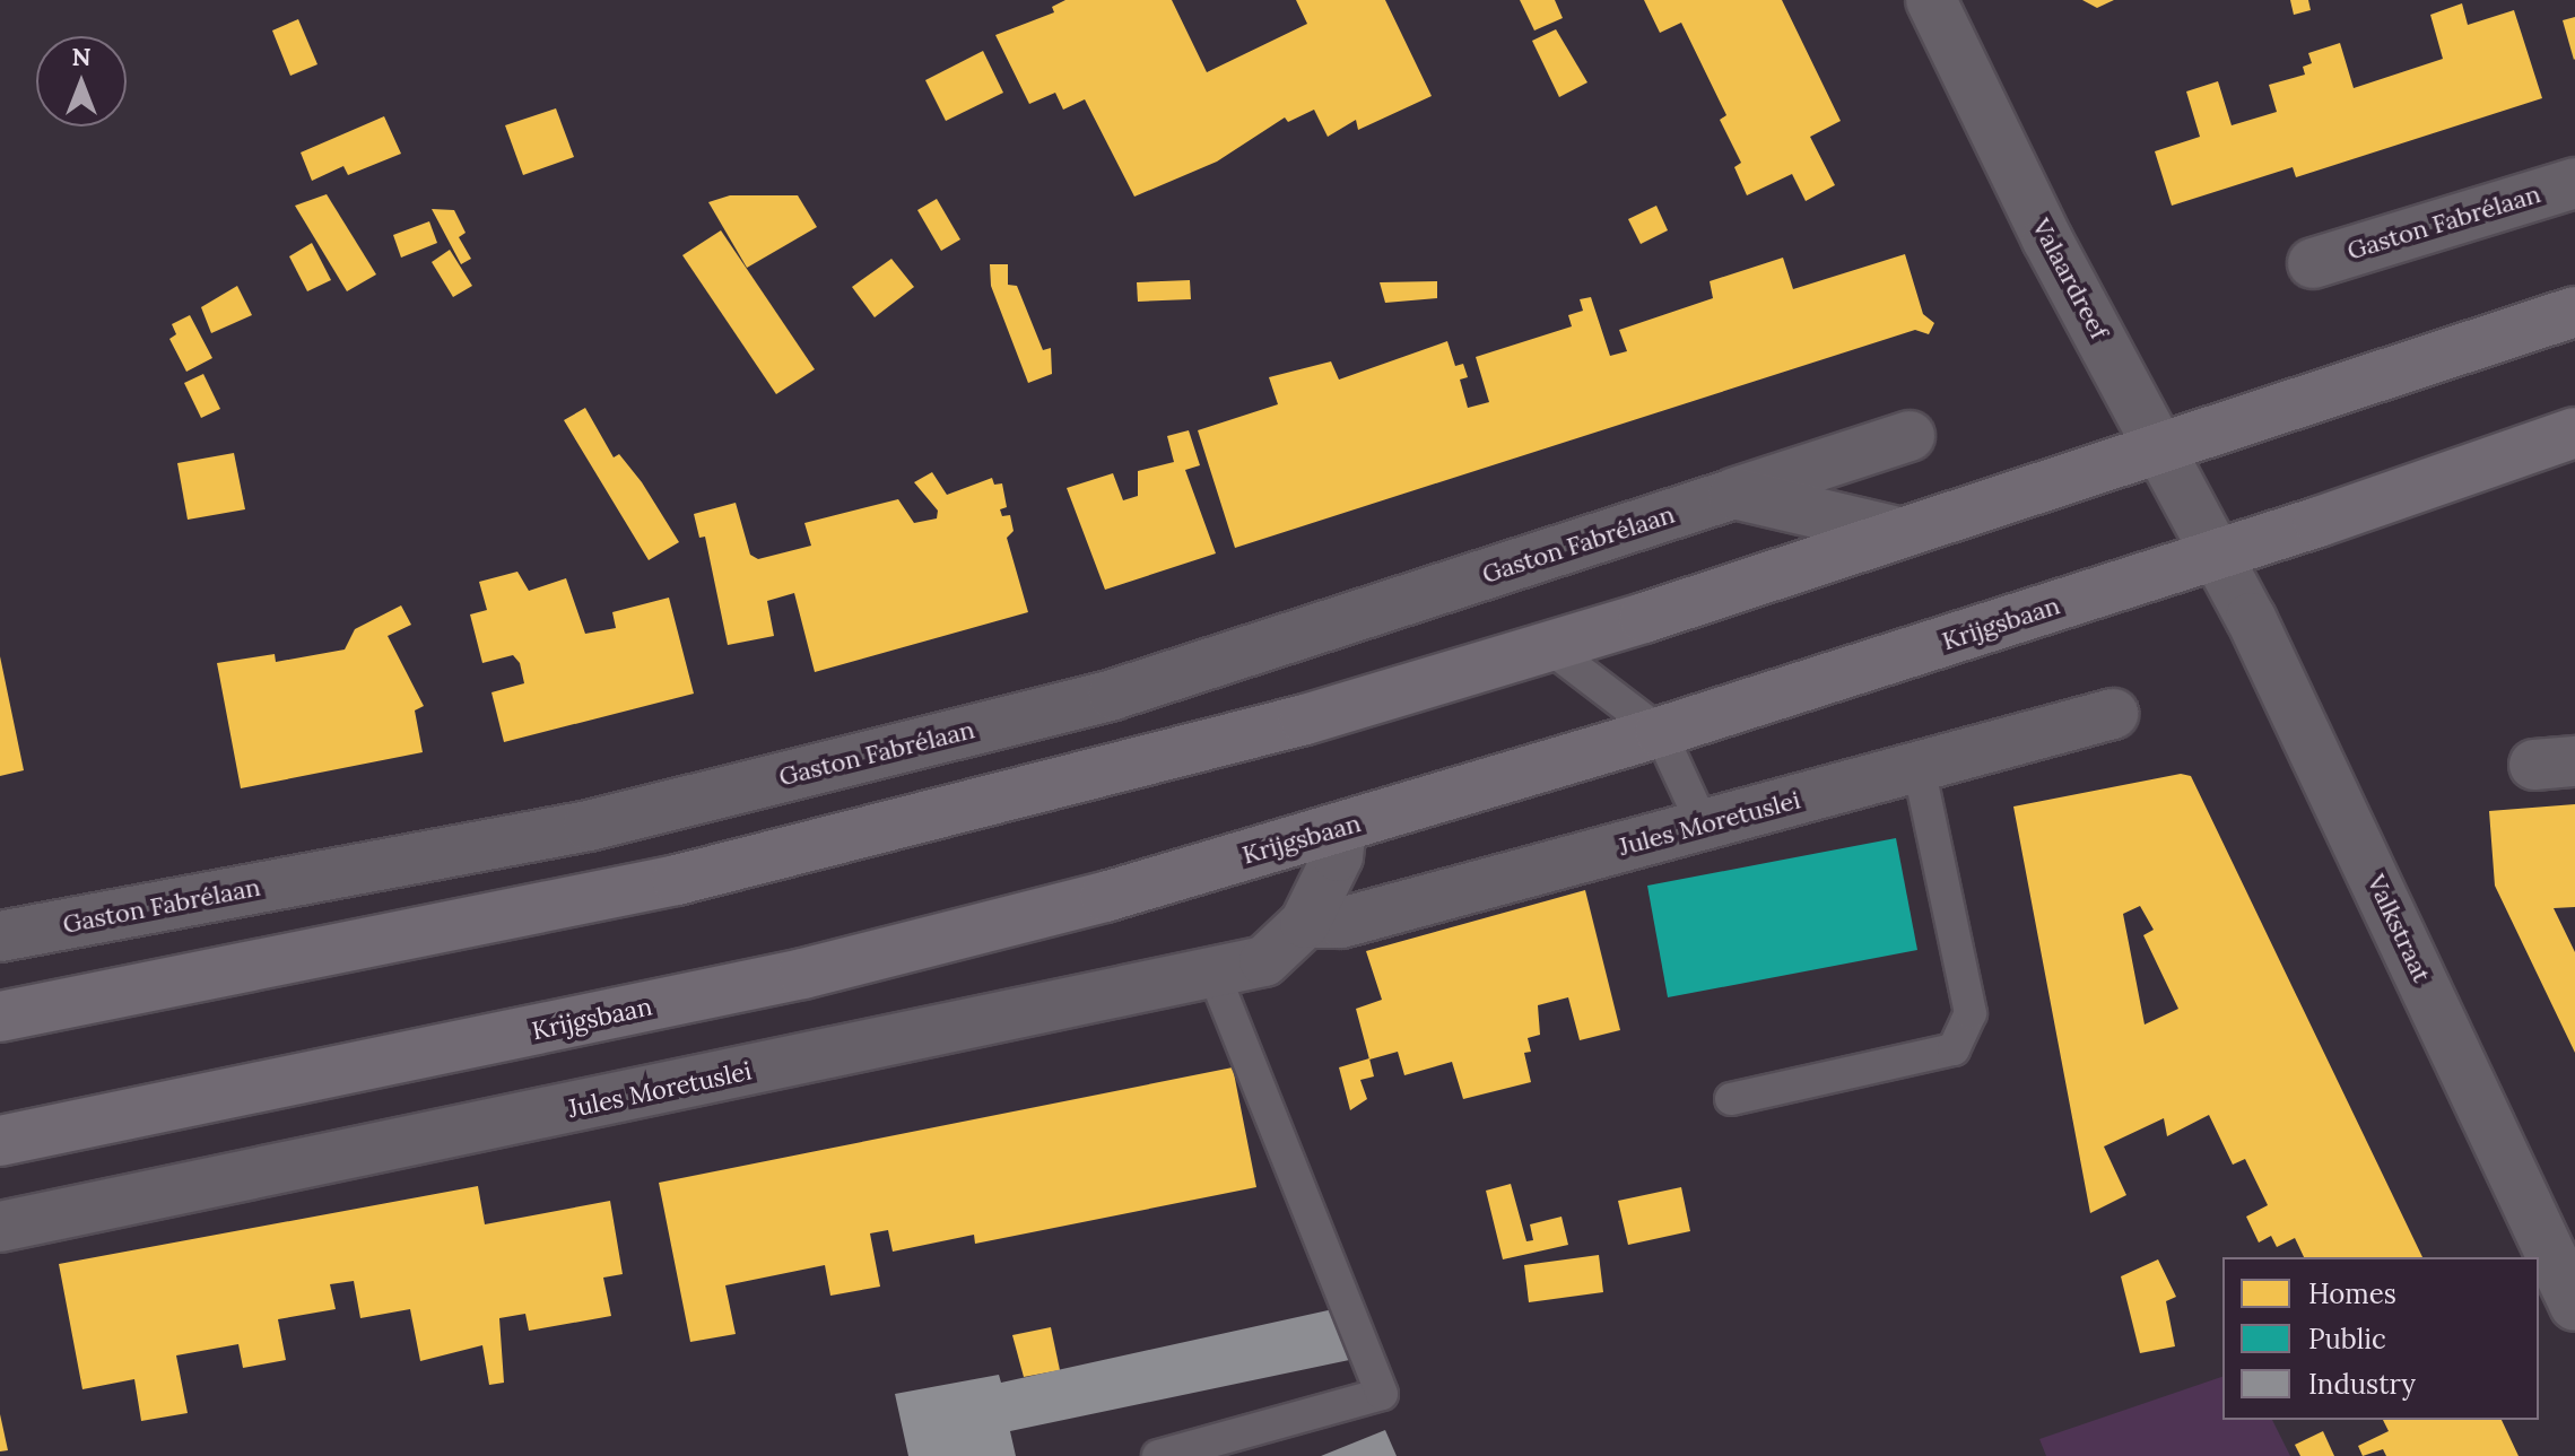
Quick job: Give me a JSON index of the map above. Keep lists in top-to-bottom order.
{
  "streets": {
    "main road": ["Krijgsbaan"],
    "street": [
      "Gaston Fabrélaan",
      "Valaardreef",
      "Jules Moretuslei",
      "Valkstraat"
    ]
  },
  "crossings": [
    ["Valaardreef", "Krijgsbaan"],
    ["Valaardreef", "Valkstraat"],
    ["Krijgsbaan", "Jules Moretuslei"],
    ["Krijgsbaan", "Valkstraat"]
  ],
  "legend": ["Homes", "Public", "Industry"],
  "north": "top"
}
